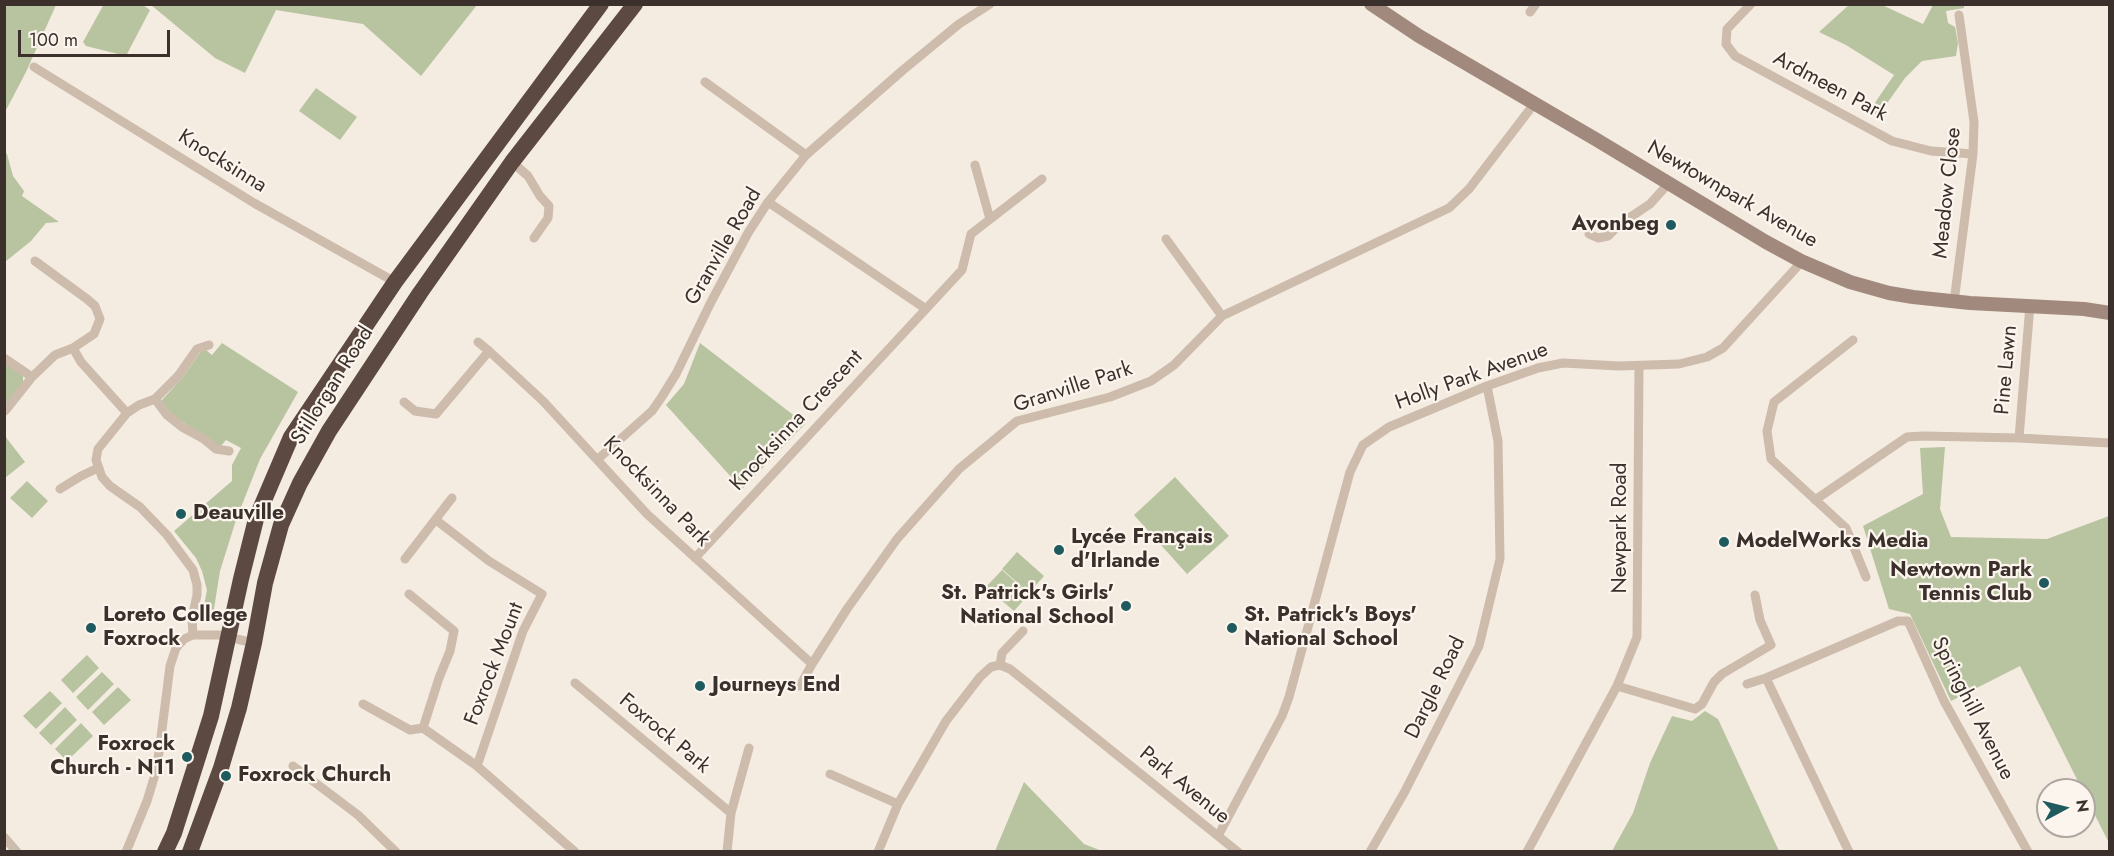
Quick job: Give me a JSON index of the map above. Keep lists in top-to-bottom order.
{
  "streets": {
    "highway": ["Stillorgan Road"],
    "main road": ["Newtownpark Avenue"],
    "street": [
      "Ardmeen Park",
      "Knocksinna",
      "Meadow Close",
      "Granville Road",
      "Pine Lawn",
      "Holly Park Avenue",
      "Granville Park",
      "Knocksinna Crescent",
      "Knocksinna Park",
      "Newpark Road",
      "Foxrock Mount",
      "Dargle Road",
      "Springhill Avenue",
      "Foxrock Park",
      "Park Avenue"
    ]
  },
  "crossings": [
    ["Ardmeen Park", "Meadow Close"],
    ["Knocksinna", "Stillorgan Road"],
    ["Meadow Close", "Newtownpark Avenue"],
    ["Newtownpark Avenue", "Pine Lawn"],
    ["Newtownpark Avenue", "Holly Park Avenue"],
    ["Newtownpark Avenue", "Granville Park"],
    ["Granville Road", "Knocksinna Park"],
    ["Holly Park Avenue", "Newpark Road"],
    ["Holly Park Avenue", "Dargle Road"],
    ["Holly Park Avenue", "Park Avenue"],
    ["Granville Park", "Knocksinna Park"],
    ["Knocksinna Crescent", "Knocksinna Park"]
  ],
  "places": [
    "Avonbeg",
    "Deauville",
    "ModelWorks Media",
    "Lycée Français d'Irlande",
    "Newtown Park Tennis Club",
    "St. Patrick's Girls' National School",
    "Loreto College Foxrock",
    "St. Patrick's Boys' National School",
    "Journeys End",
    "Foxrock Church - N11",
    "Foxrock Church"
  ],
  "scale_bar": "100 m",
  "north": "right"
}
